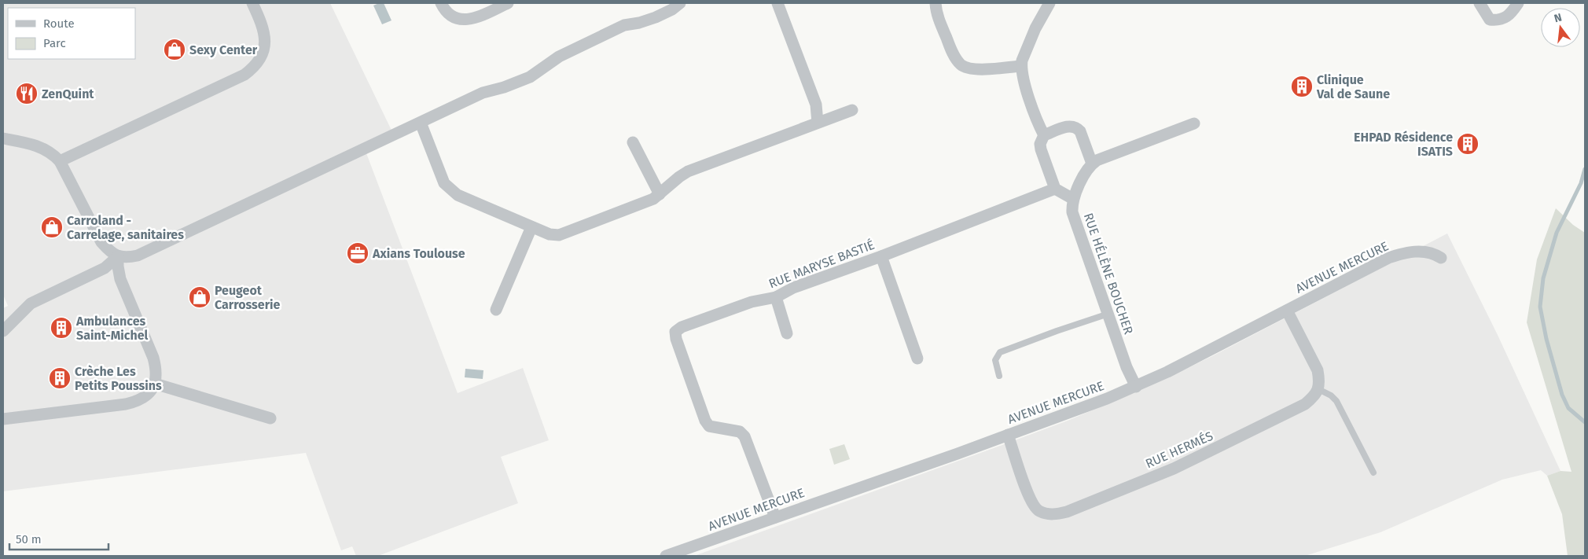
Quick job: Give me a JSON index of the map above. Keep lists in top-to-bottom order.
{
  "streets": {
    "street": [
      "RUE MARYSE BASTIÉ",
      "AVENUE MERCURE",
      "RUE HÉLÈNE BOUCHER",
      "RUE HERMÉS"
    ]
  },
  "crossings": [
    ["RUE MARYSE BASTIÉ", "AVENUE MERCURE"],
    ["AVENUE MERCURE", "RUE HÉLÈNE BOUCHER"],
    ["AVENUE MERCURE", "RUE HERMÉS"]
  ],
  "places": {
    "shop": ["Sexy Center", "Carroland - Carrelage, sanitaires", "Peugeot Carrosserie"],
    "building": [
      "Clinique Val de Saune",
      "EHPAD Résidence ISATIS",
      "Ambulances Saint-Michel",
      "Crèche Les Petits Poussins"
    ],
    "restaurant": ["ZenQuint"],
    "office": ["Axians Toulouse"]
  },
  "legend": ["Route", "Parc"],
  "scale_bar": "50 m",
  "north": "top"
}
